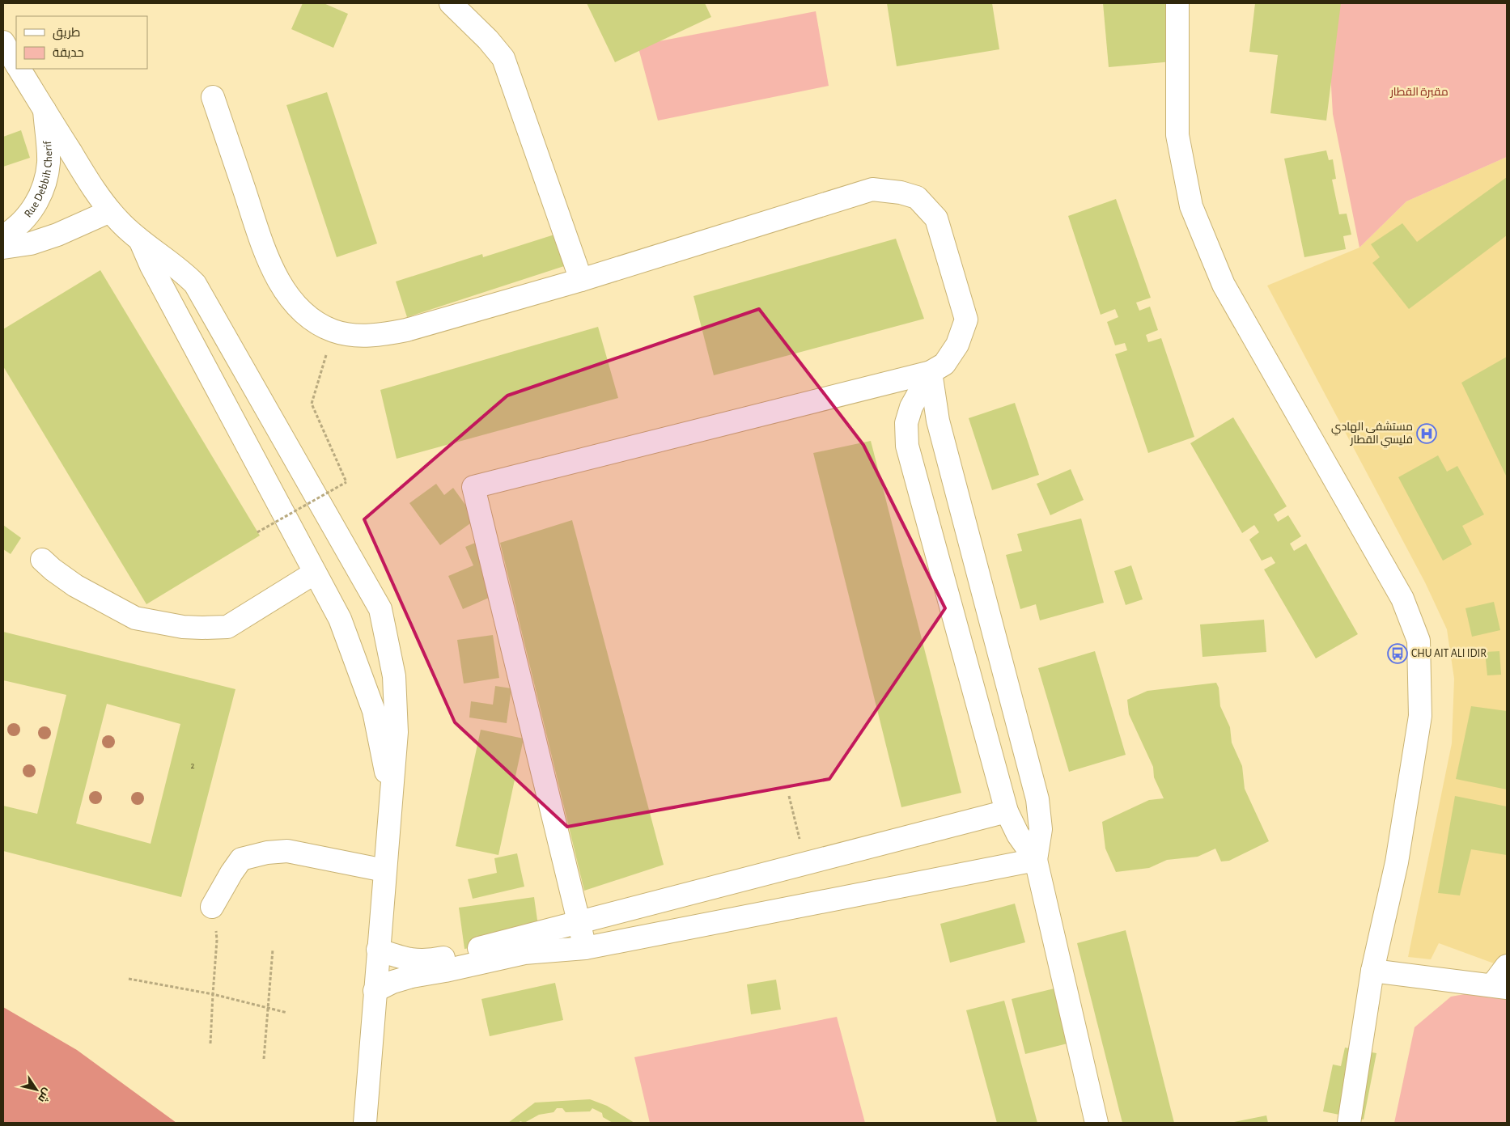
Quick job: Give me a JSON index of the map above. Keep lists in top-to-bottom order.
{
  "streets": {
    "main road": ["Rue Debbih Cherif"]
  },
  "parks": ["مقبرة القطار"],
  "places": {
    "hospital": ["مستشفى الهادي فليسي القطار"],
    "bus stop": ["CHU AIT ALI IDIR"]
  },
  "house_numbers": ["2"],
  "legend": ["طريق", "حديقة"],
  "north": "bottom right"
}
